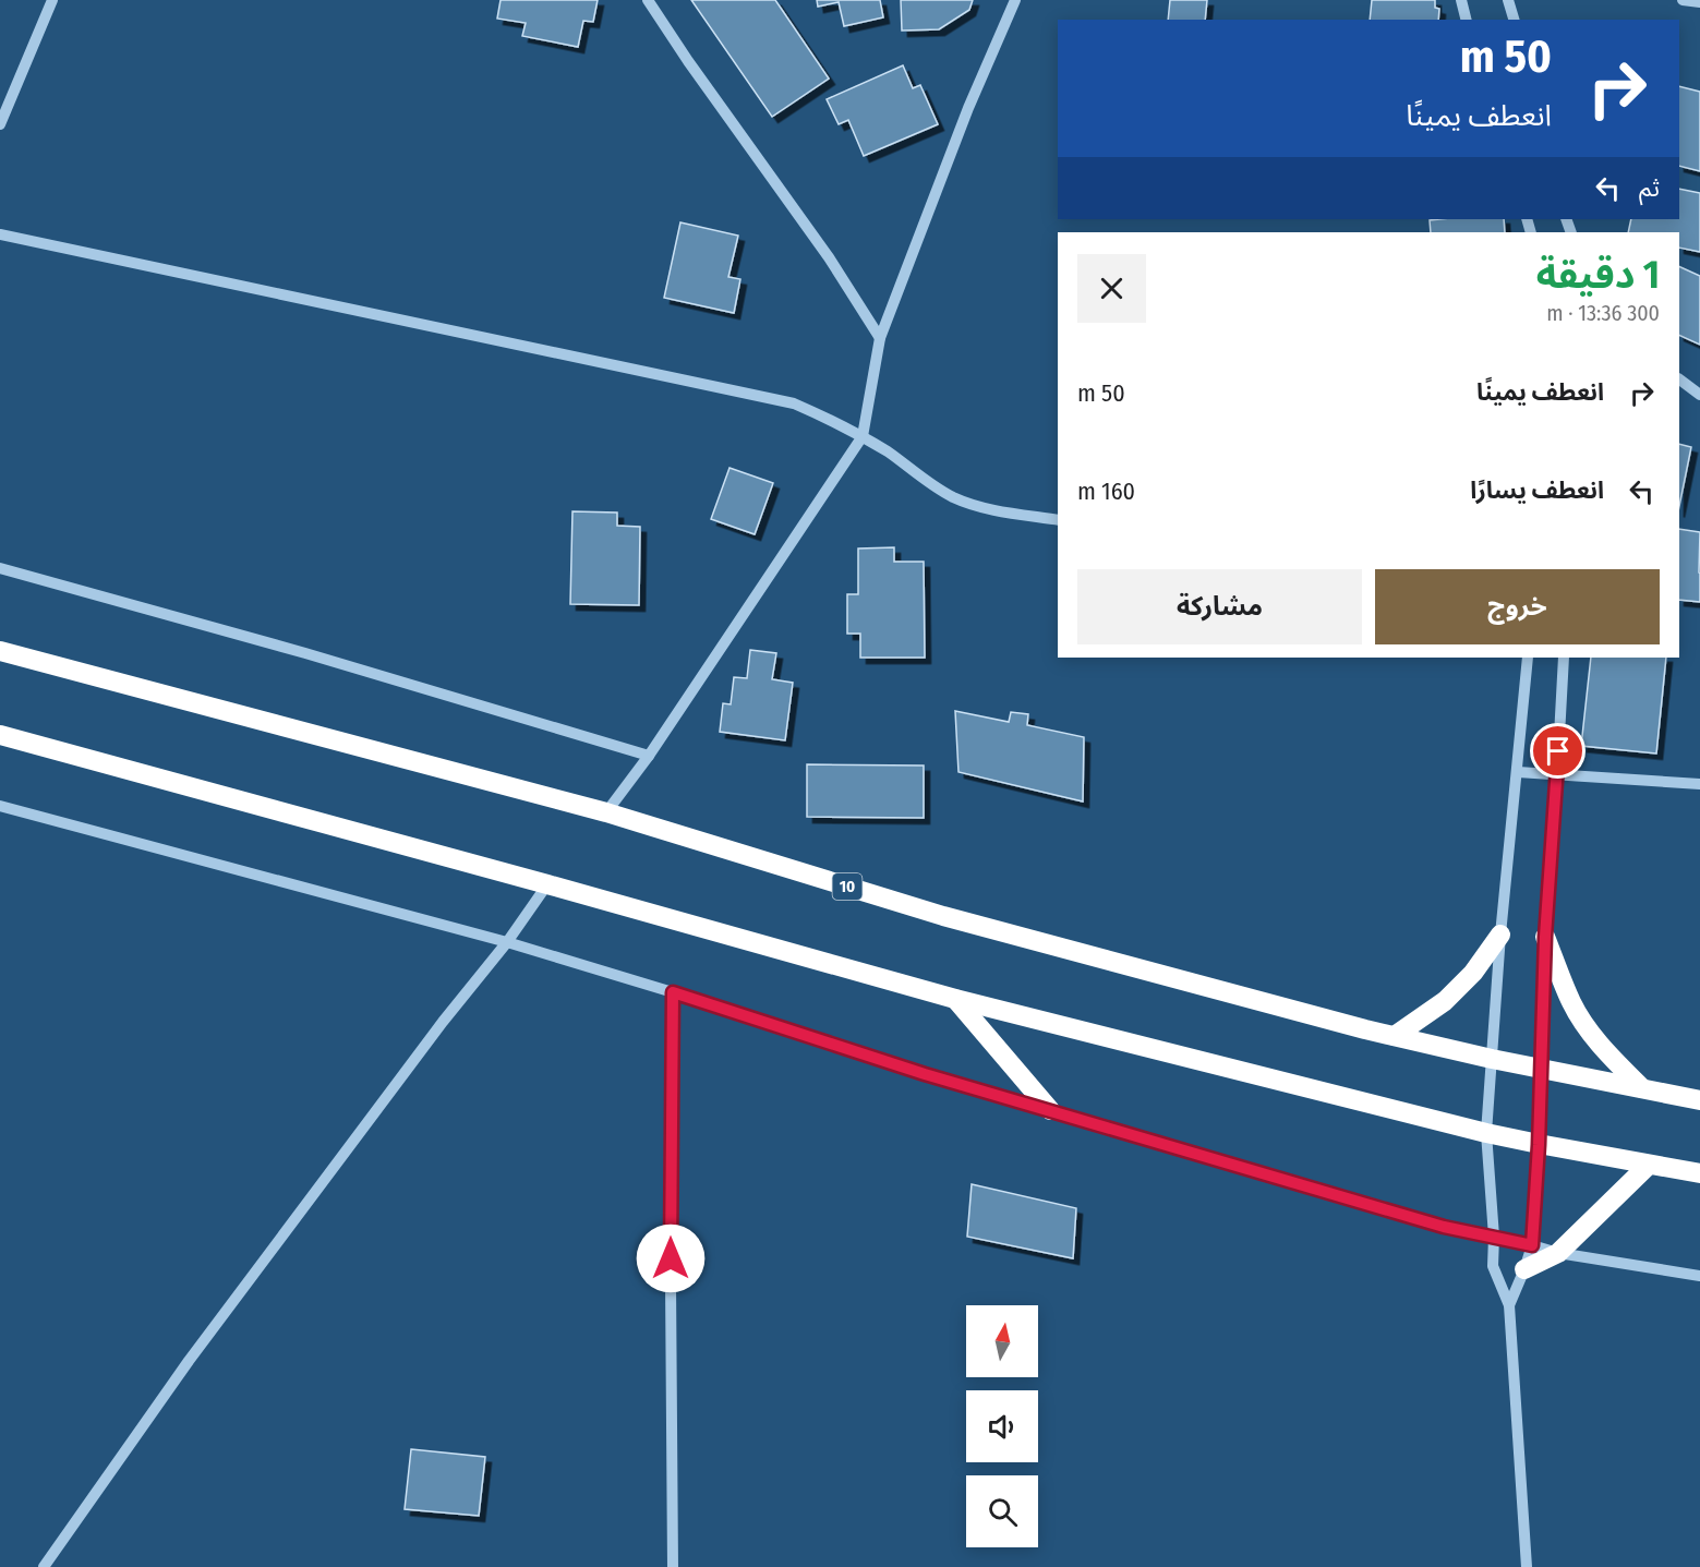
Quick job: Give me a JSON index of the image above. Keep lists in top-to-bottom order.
{
  "streets": {
    "highway": ["10"]
  },
  "north": "top",
  "page": {
    "turn": ["50 m", "انعطف يمينًا"],
    "then": "ثم",
    "heading": ["1 دقيقة", "300 m · 13:36"],
    "list": [
      {
        "name": "انعطف يمينًا",
        "value": "50 m"
      },
      {
        "name": "انعطف يسارًا",
        "value": "160 m"
      }
    ],
    "buttons": ["خروج", "مشاركة"]
  }
}
